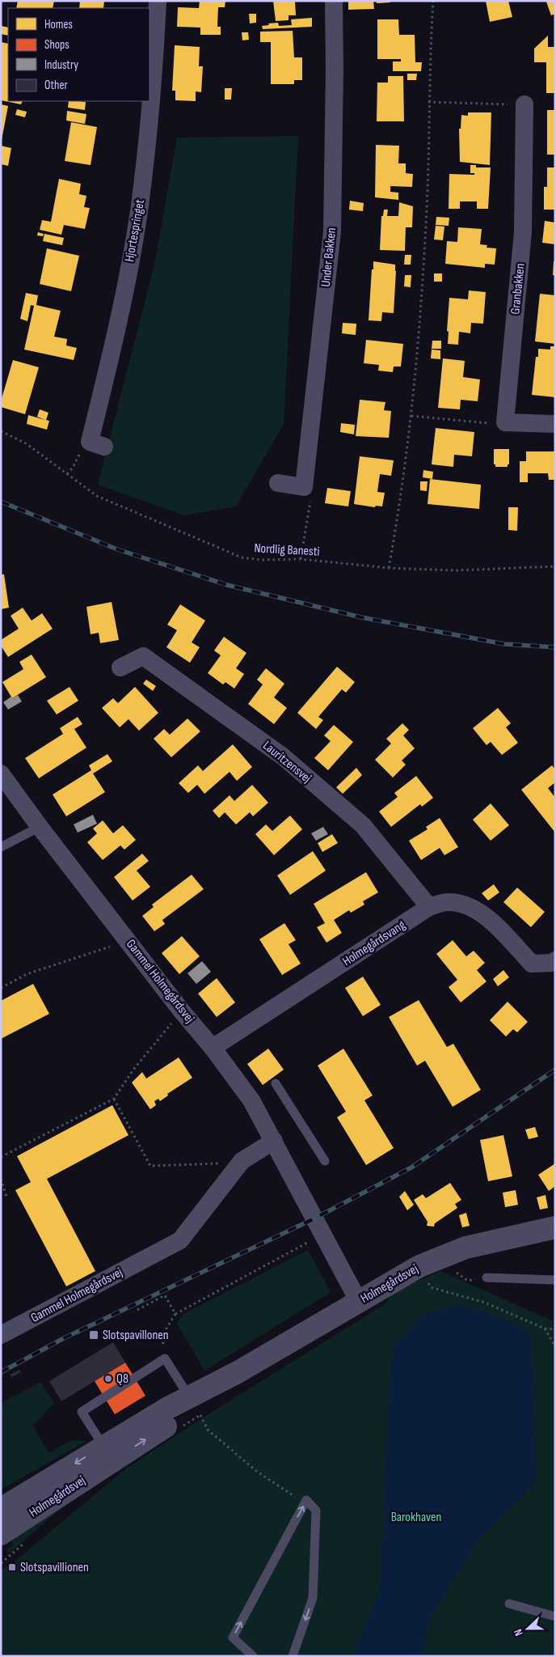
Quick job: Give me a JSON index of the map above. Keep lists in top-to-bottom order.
{
  "streets": {
    "street": [
      "Hjortespringet",
      "Under Bakken",
      "Granbakken",
      "Lauritzensvej",
      "Holmegårdsvang",
      "Gammel Holmegårdsvej",
      "Holmegårdsvej"
    ],
    "path": ["Nordlig Banesti"]
  },
  "crossings": [
    ["Lauritzensvej", "Holmegårdsvang"],
    ["Holmegårdsvang", "Gammel Holmegårdsvej"],
    ["Gammel Holmegårdsvej", "Holmegårdsvej"]
  ],
  "parks": ["Barokhaven"],
  "places": {
    "transit": ["Slotspavillonen", "Slotspavillionen"],
    "other": ["Q8"]
  },
  "legend": [
    "Homes",
    "Shops",
    "Industry",
    "Other"
  ],
  "north": "left"
}
